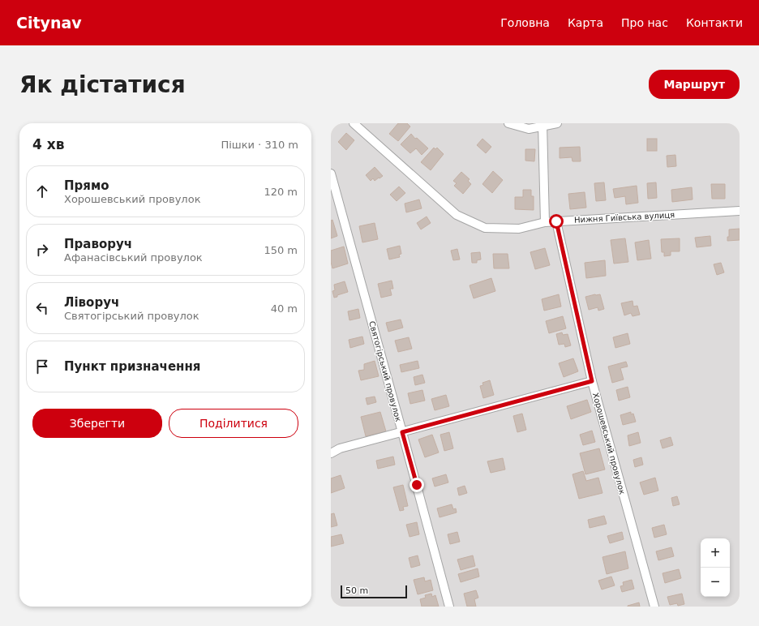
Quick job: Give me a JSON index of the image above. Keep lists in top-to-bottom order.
{
  "streets": {
    "street": ["Нижня Гиївська вулиця", "Святогірський провулок", "Хорошевський провулок"]
  },
  "crossings": [
    ["Нижня Гиївська вулиця", "Хорошевський провулок"]
  ],
  "scale_bar": "50 m",
  "page": {
    "header": "Citynav",
    "nav": [
      "Головна",
      "Карта",
      "Про нас",
      "Контакти"
    ],
    "buttons": [
      "Маршрут",
      ["Зберегти", "Поділитися"]
    ],
    "title": "Як дістатися",
    "heading": ["4 хв", "Пішки · 310 m"],
    "list": [
      ["Прямо", "Хорошевський провулок", "120 m"],
      ["Праворуч", "Афанасівський провулок", "150 m"],
      ["Ліворуч", "Святогірський провулок", "40 m"],
      "Пункт призначення"
    ],
    "map_buttons": ["+", "−"],
    "scale": "50 m"
  }
}
